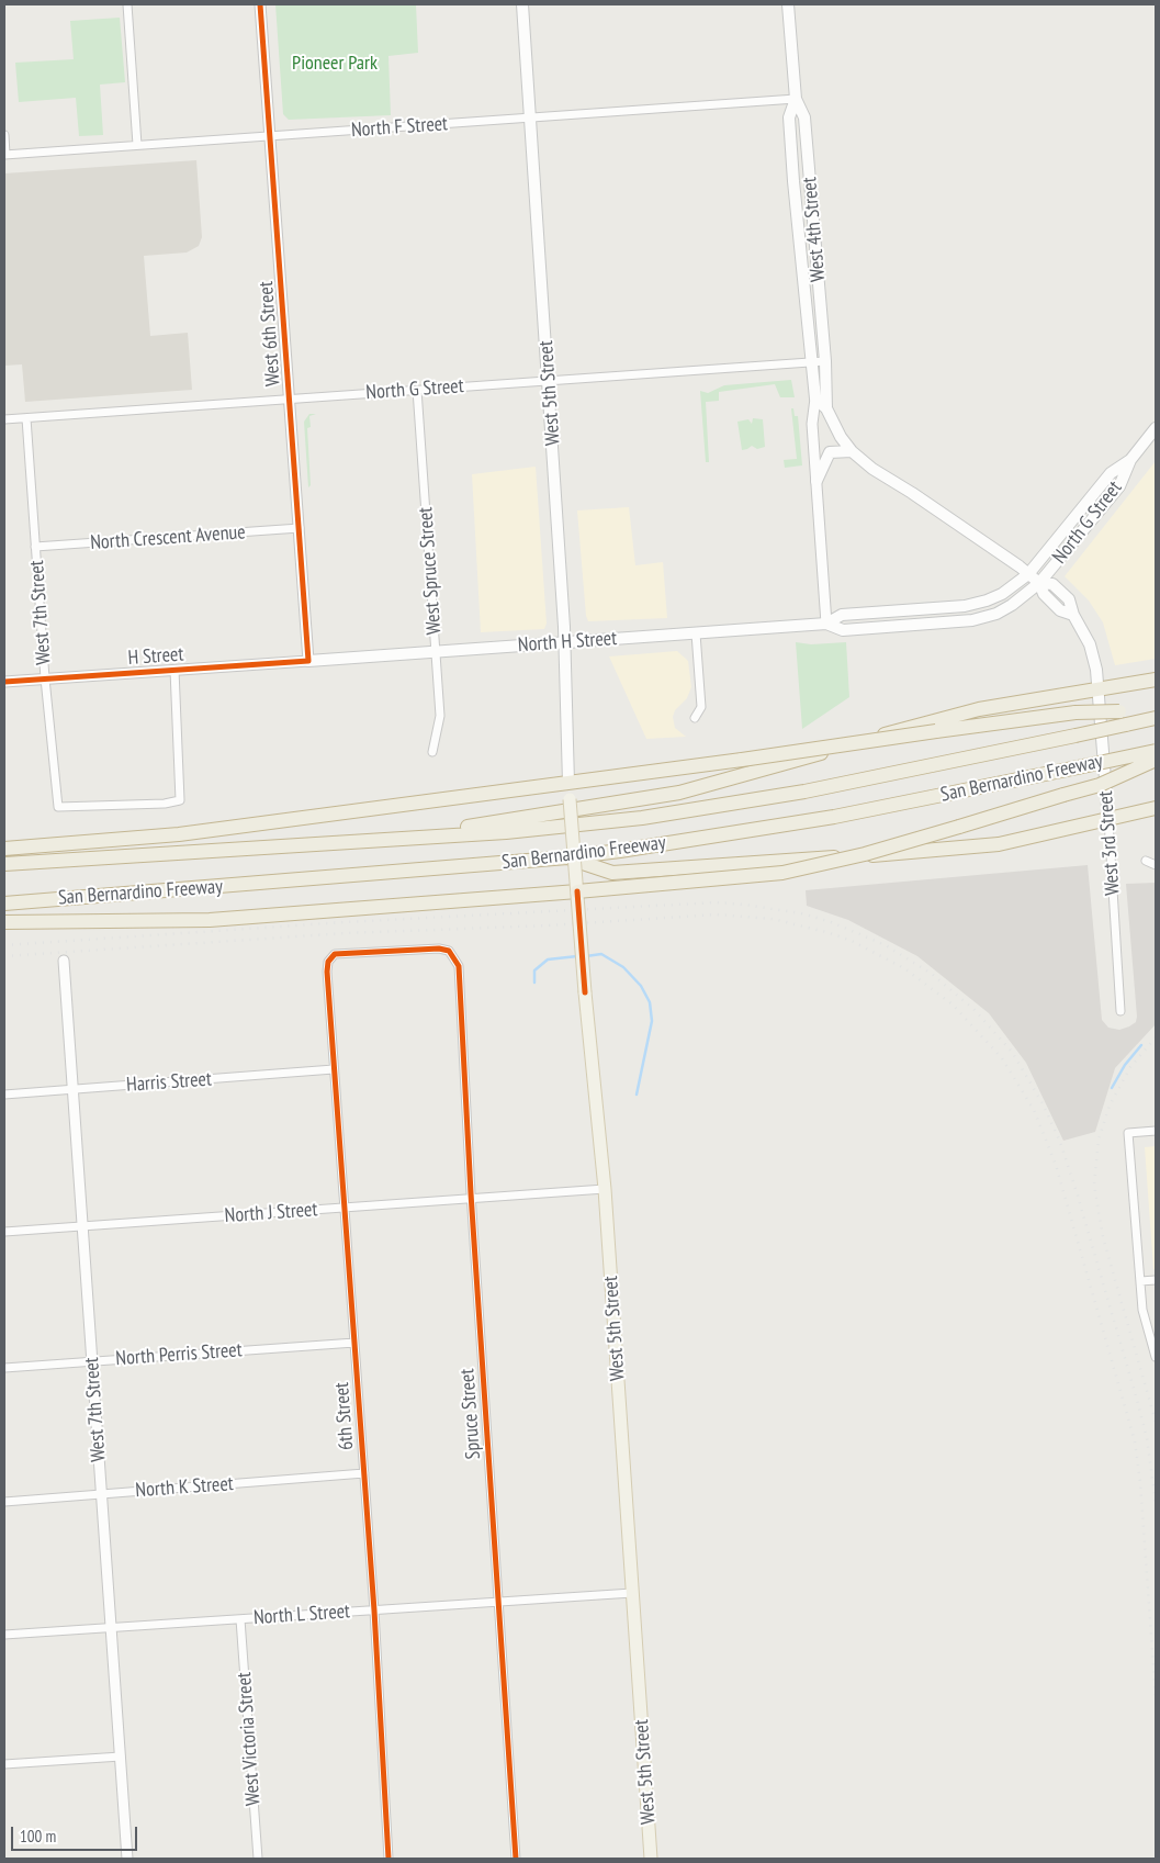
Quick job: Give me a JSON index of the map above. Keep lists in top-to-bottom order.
{
  "streets": {
    "highway": ["San Bernardino Freeway"],
    "main road": [
      "West 4th Street",
      "North G Street",
      "West 5th Street",
      "North H Street",
      "West 3rd Street"
    ],
    "street": [
      "North F Street",
      "West 6th Street",
      "North Crescent Avenue",
      "West Spruce Street",
      "West 7th Street",
      "H Street",
      "Harris Street",
      "North J Street",
      "North Perris Street",
      "Spruce Street",
      "6th Street",
      "North K Street",
      "North L Street",
      "West Victoria Street"
    ]
  },
  "crossings": [
    ["North F Street", "West 4th Street"],
    ["North F Street", "West 6th Street"],
    ["North F Street", "West 5th Street"],
    ["West 4th Street", "North G Street"],
    ["West 4th Street", "West 3rd Street"],
    ["West 6th Street", "North G Street"],
    ["West 6th Street", "North Crescent Avenue"],
    ["West 6th Street", "North H Street"],
    ["West 6th Street", "H Street"],
    ["North G Street", "West 5th Street"],
    ["North G Street", "West Spruce Street"],
    ["North G Street", "West 7th Street"],
    ["North G Street", "North H Street"],
    ["North G Street", "West 3rd Street"],
    ["West 5th Street", "North H Street"],
    ["West 5th Street", "North J Street"],
    ["West 5th Street", "North L Street"],
    ["North Crescent Avenue", "West 7th Street"],
    ["West Spruce Street", "North H Street"],
    ["West 7th Street", "H Street"],
    ["West 7th Street", "Harris Street"],
    ["West 7th Street", "North J Street"],
    ["West 7th Street", "North Perris Street"],
    ["West 7th Street", "North K Street"],
    ["West 7th Street", "North L Street"],
    ["North H Street", "H Street"],
    ["North H Street", "West 3rd Street"],
    ["Harris Street", "6th Street"],
    ["North J Street", "Spruce Street"],
    ["North J Street", "6th Street"],
    ["North Perris Street", "6th Street"],
    ["Spruce Street", "6th Street"],
    ["Spruce Street", "North L Street"],
    ["6th Street", "North K Street"],
    ["6th Street", "North L Street"],
    ["North L Street", "West Victoria Street"]
  ],
  "parks": ["Pioneer Park"],
  "scale_bar": "100 m"
}
